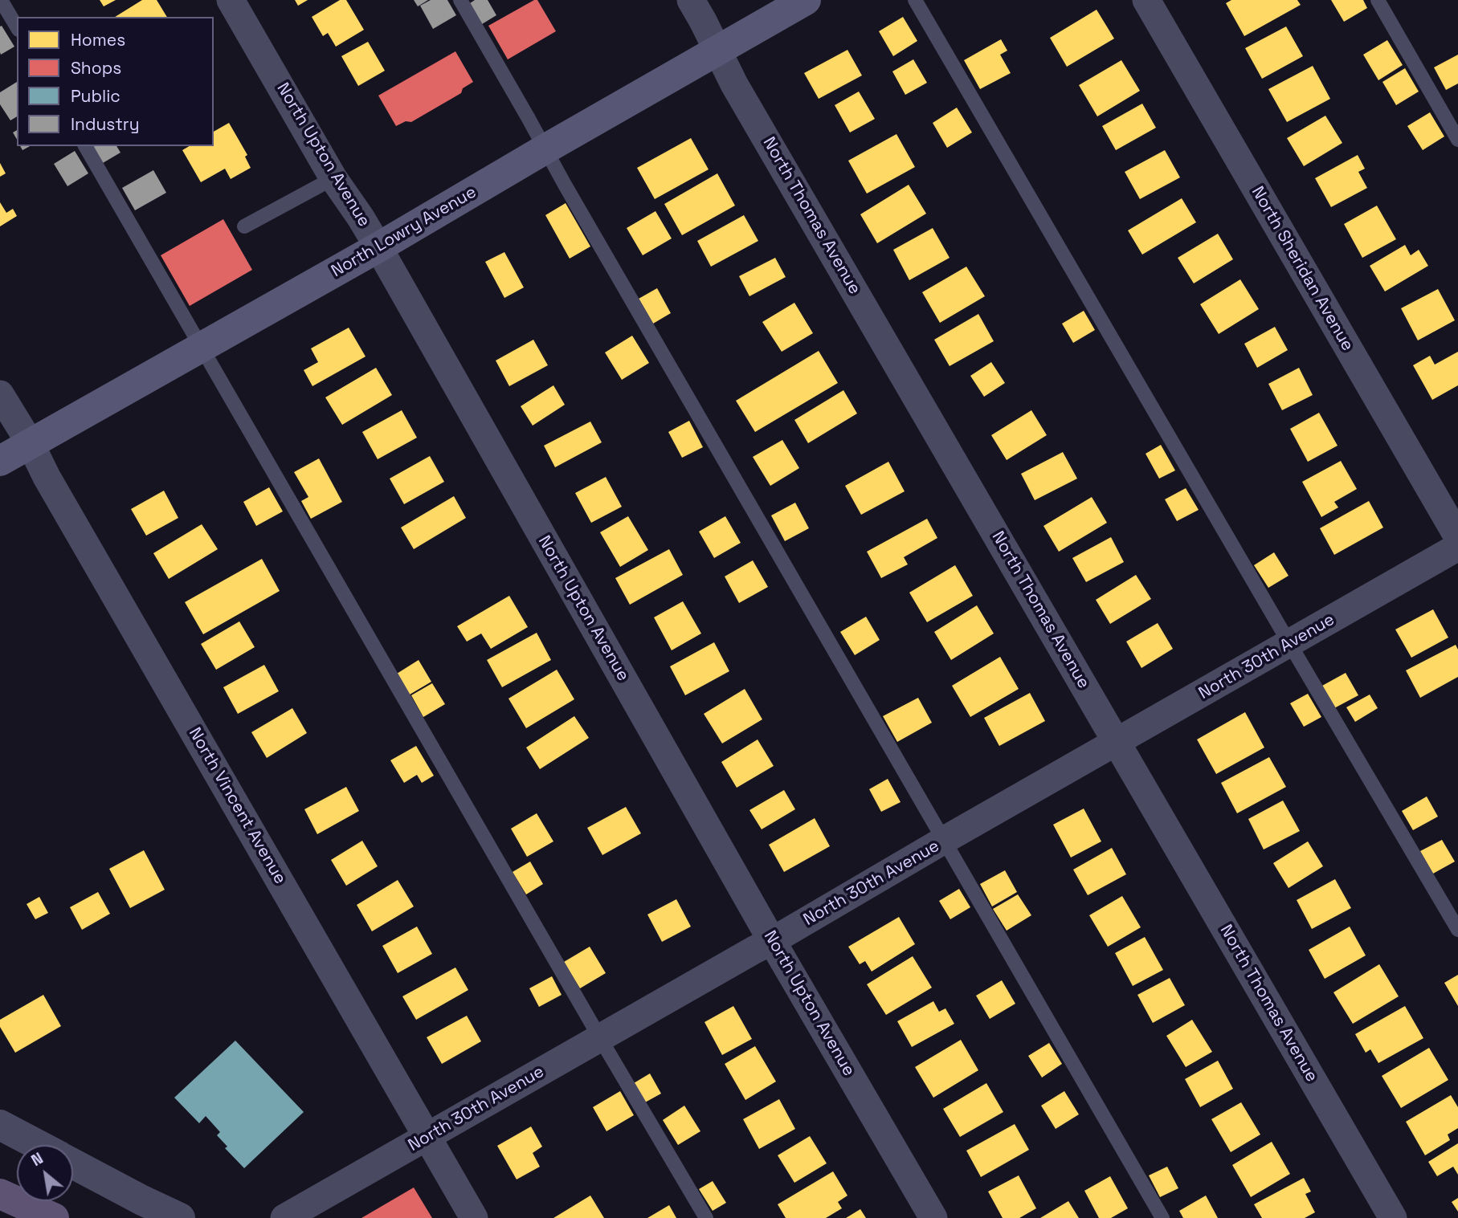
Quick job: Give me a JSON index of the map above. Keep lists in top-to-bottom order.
{
  "streets": {
    "main road": ["North Lowry Avenue"],
    "street": [
      "North Upton Avenue",
      "North Thomas Avenue",
      "North Sheridan Avenue",
      "North 30th Avenue",
      "North Vincent Avenue"
    ]
  },
  "crossings": [
    ["North Upton Avenue", "North Lowry Avenue"],
    ["North Upton Avenue", "North 30th Avenue"],
    ["North Thomas Avenue", "North Lowry Avenue"],
    ["North Thomas Avenue", "North 30th Avenue"],
    ["North Lowry Avenue", "North Vincent Avenue"],
    ["North 30th Avenue", "North Vincent Avenue"]
  ],
  "legend": [
    "Homes",
    "Shops",
    "Public",
    "Industry"
  ],
  "north": "top left"
}
